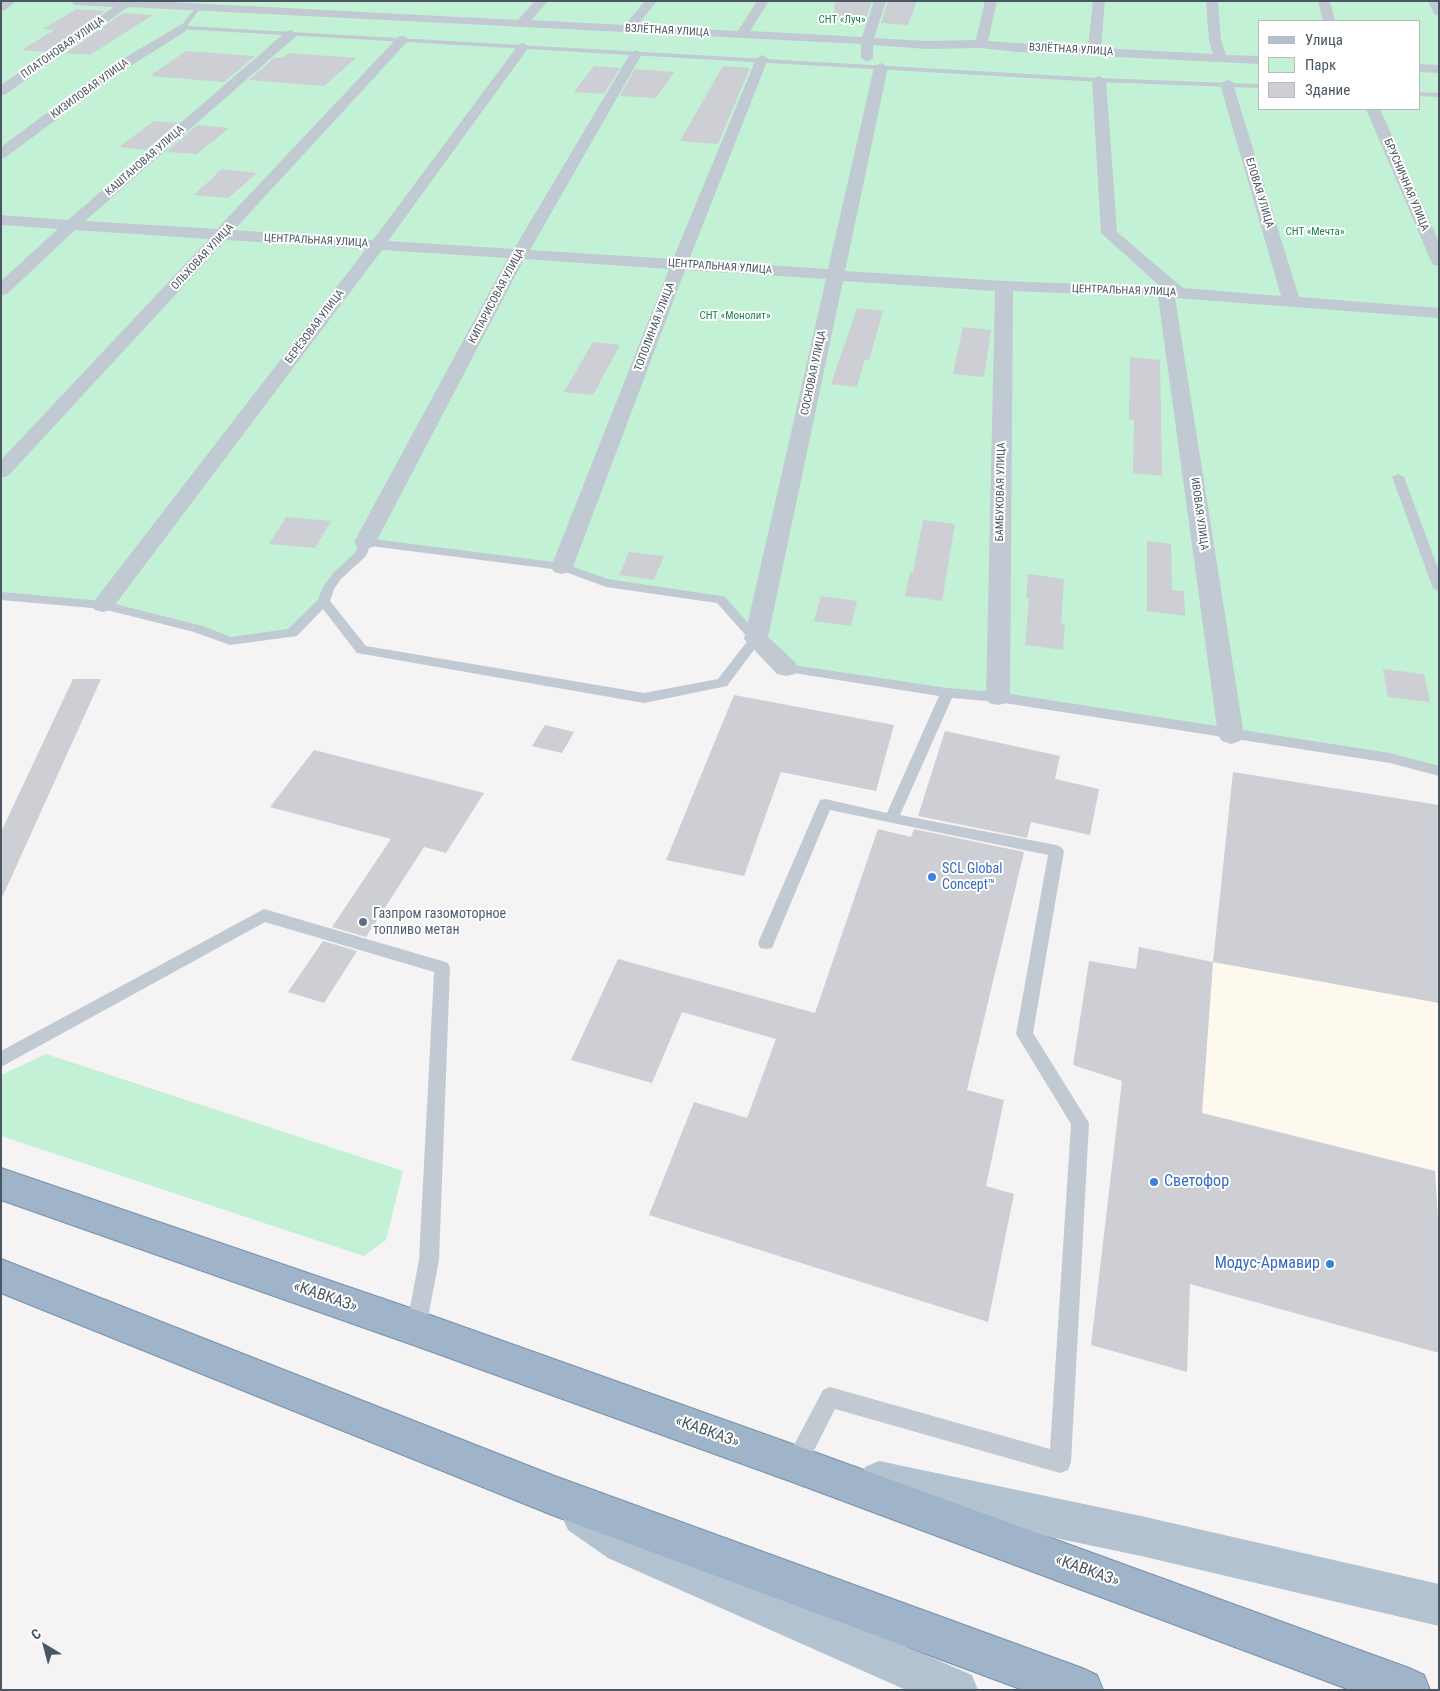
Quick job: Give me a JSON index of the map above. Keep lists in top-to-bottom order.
{
  "streets": {
    "highway": ["«КАВКАЗ»"],
    "street": [
      "ВЗЛЁТНАЯ УЛИЦА",
      "ПЛАТОНОВАЯ УЛИЦА",
      "КИЗИЛОВАЯ УЛИЦА",
      "КАШТАНОВАЯ УЛИЦА",
      "БРУСНИЧНАЯ УЛИЦА",
      "ЕЛОВАЯ УЛИЦА",
      "ЦЕНТРАЛЬНАЯ УЛИЦА",
      "ОЛЬХОВАЯ УЛИЦА",
      "КИПАРИСОВАЯ УЛИЦА",
      "БЕРЁЗОВАЯ УЛИЦА",
      "ТОПОЛИНАЯ УЛИЦА",
      "СОСНОВАЯ УЛИЦА",
      "БАМБУКОВАЯ УЛИЦА",
      "ИВОВАЯ УЛИЦА"
    ]
  },
  "crossings": [
    ["ВЗЛЁТНАЯ УЛИЦА", "ПЛАТОНОВАЯ УЛИЦА"],
    ["ВЗЛЁТНАЯ УЛИЦА", "СОСНОВАЯ УЛИЦА"],
    ["КАШТАНОВАЯ УЛИЦА", "ЦЕНТРАЛЬНАЯ УЛИЦА"],
    ["ЕЛОВАЯ УЛИЦА", "ЦЕНТРАЛЬНАЯ УЛИЦА"],
    ["ЦЕНТРАЛЬНАЯ УЛИЦА", "ОЛЬХОВАЯ УЛИЦА"],
    ["ЦЕНТРАЛЬНАЯ УЛИЦА", "КИПАРИСОВАЯ УЛИЦА"],
    ["ЦЕНТРАЛЬНАЯ УЛИЦА", "БЕРЁЗОВАЯ УЛИЦА"],
    ["ЦЕНТРАЛЬНАЯ УЛИЦА", "ТОПОЛИНАЯ УЛИЦА"],
    ["ЦЕНТРАЛЬНАЯ УЛИЦА", "СОСНОВАЯ УЛИЦА"],
    ["ЦЕНТРАЛЬНАЯ УЛИЦА", "БАМБУКОВАЯ УЛИЦА"],
    ["ЦЕНТРАЛЬНАЯ УЛИЦА", "ИВОВАЯ УЛИЦА"]
  ],
  "parks": ["СНТ «Луч»", "СНТ «Мечта»", "СНТ «Монолит»"],
  "places": [
    "SCL Global Concept™",
    "Газпром газомоторное топливо метан",
    "Светофор",
    "Модус-Армавир"
  ],
  "legend": ["Улица", "Парк", "Здание"],
  "north": "top left"
}
